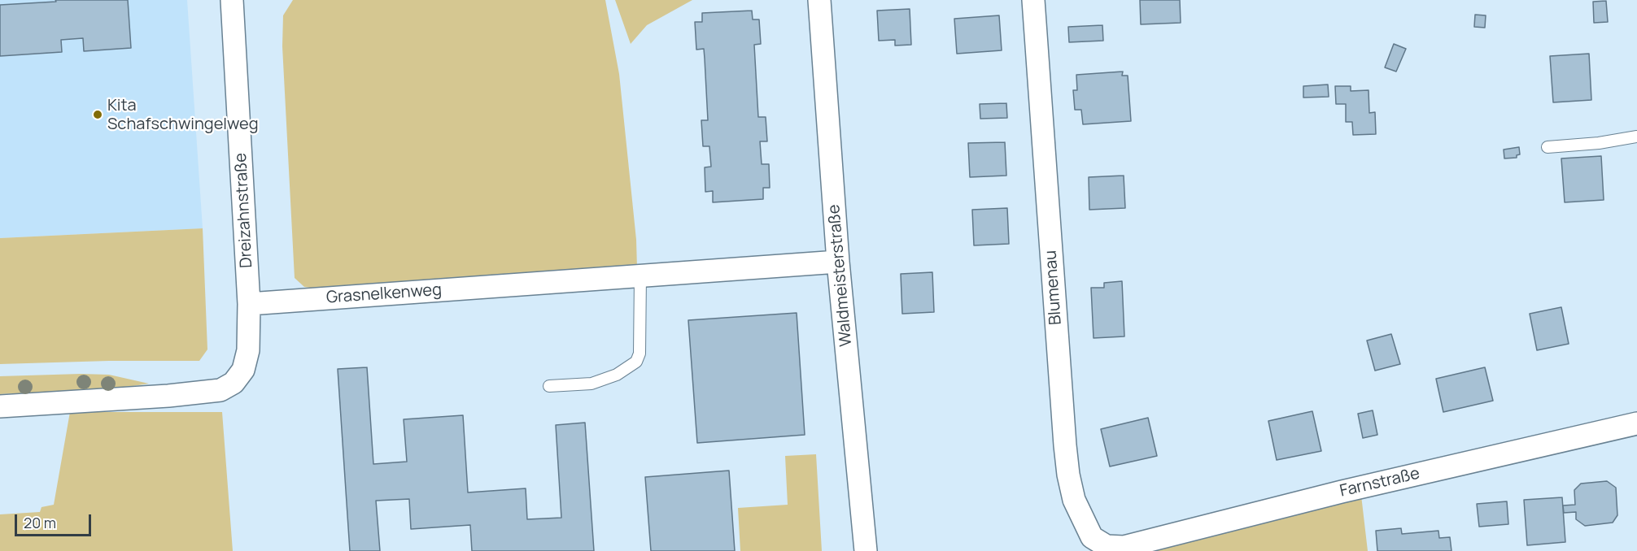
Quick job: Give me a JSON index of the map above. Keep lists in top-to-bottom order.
{
  "streets": {
    "street": [
      "Dreizahnstraße",
      "Waldmeisterstraße",
      "Blumenau",
      "Grasnelkenweg",
      "Farnstraße"
    ]
  },
  "crossings": [
    ["Dreizahnstraße", "Grasnelkenweg"],
    ["Waldmeisterstraße", "Grasnelkenweg"],
    ["Blumenau", "Farnstraße"]
  ],
  "places": ["Kita Schafschwingelweg"],
  "scale_bar": "20 m"
}
